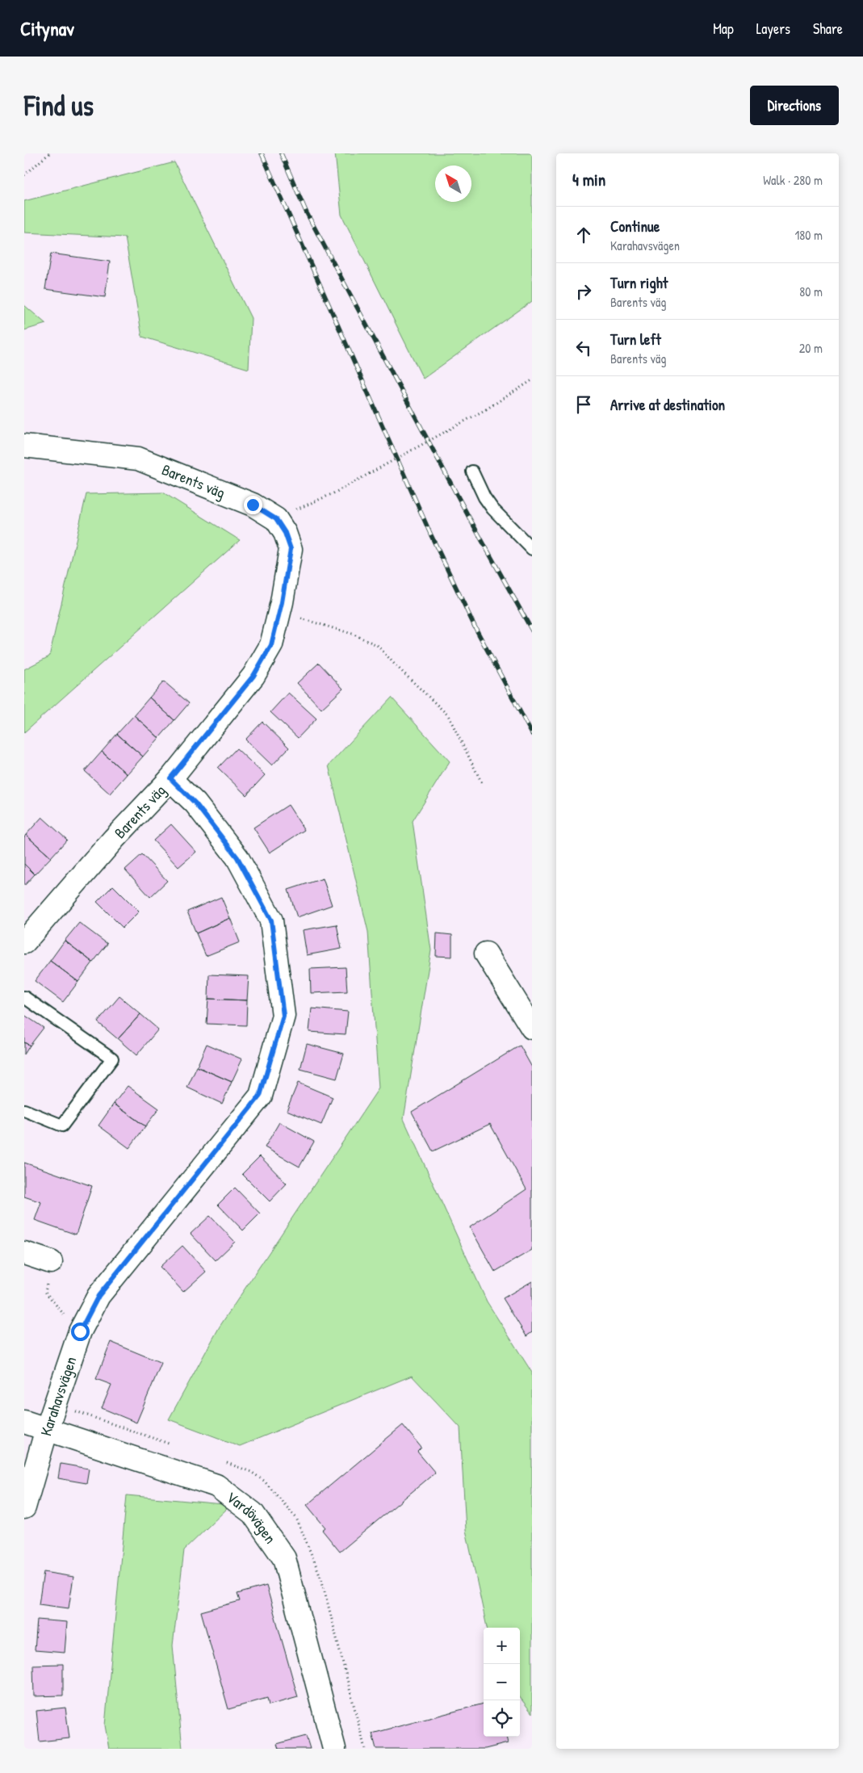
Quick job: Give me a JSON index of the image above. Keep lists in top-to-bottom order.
{
  "streets": {
    "street": ["Barents väg", "Karahavsvägen", "Vardövägen"]
  },
  "crossings": [
    ["Barents väg", "Karahavsvägen"],
    ["Karahavsvägen", "Vardövägen"]
  ],
  "north": "top left",
  "page": {
    "header": "Citynav",
    "nav": ["Map", "Layers", "Share"],
    "buttons": "Directions",
    "title": "Find us",
    "heading": ["4 min", "Walk · 280 m"],
    "list": [
      ["Continue", "Karahavsvägen", "180 m"],
      ["Turn right", "Barents väg", "80 m"],
      ["Turn left", "Barents väg", "20 m"],
      "Arrive at destination"
    ],
    "map_buttons": ["+", "−"]
  }
}
